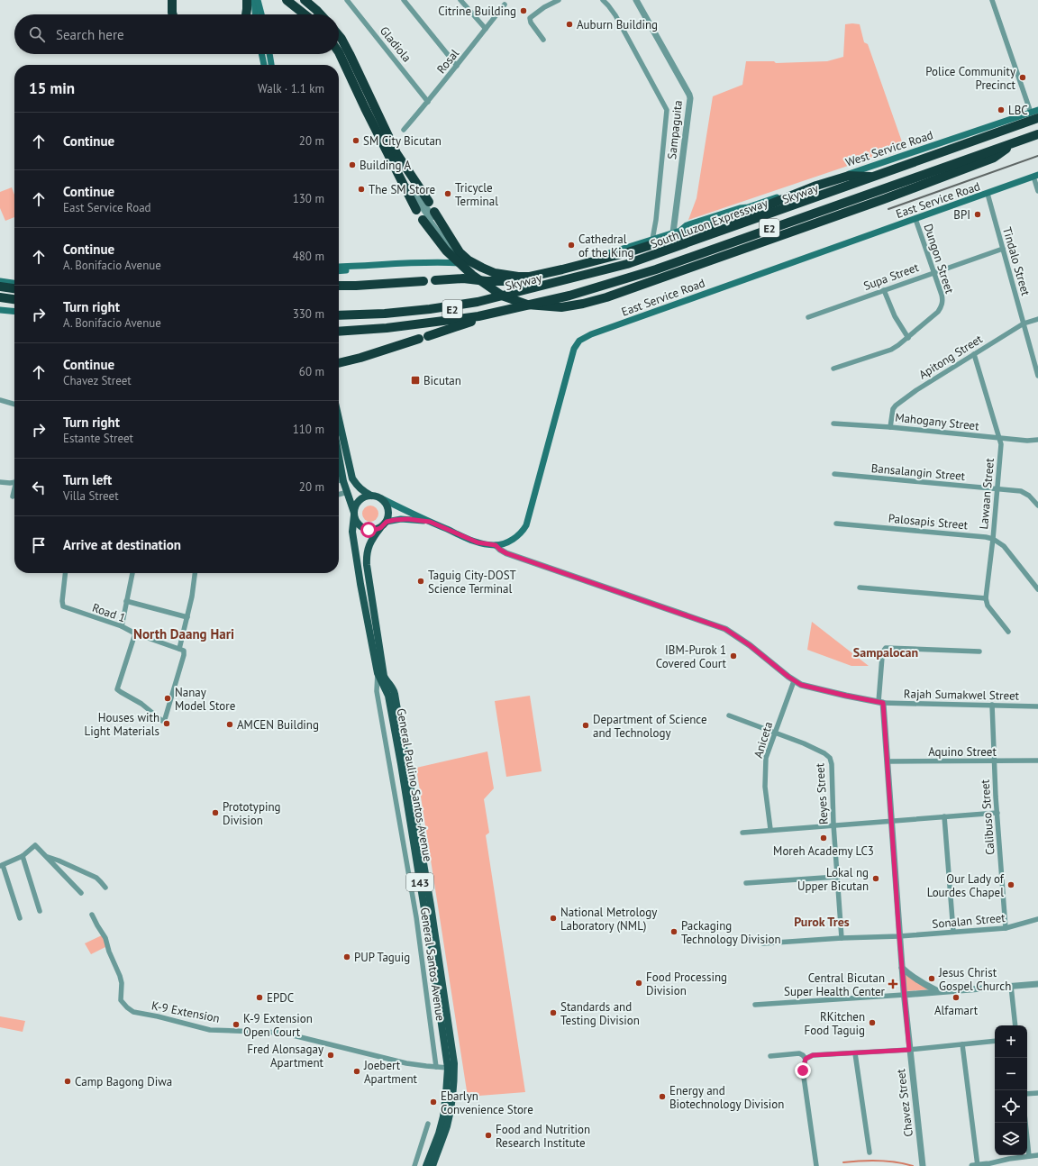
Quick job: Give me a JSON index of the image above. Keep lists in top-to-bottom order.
{
  "streets": {
    "highway": ["Skyway", "South Luzon Expressway", "E2"],
    "main road": [
      "West Service Road",
      "East Service Road",
      "General Paulino Santos Avenue",
      "143"
    ],
    "street": [
      "Gladiola",
      "Rosal",
      "Sampaguita",
      "Dungon Street",
      "Tindalo Street",
      "Supa Street",
      "Apitong Street",
      "Mahogany Street",
      "Bansalangin Street",
      "Lawaan Street",
      "Palosapis Street",
      "Road 1",
      "Rajah Sumakwel Street",
      "Aniceta",
      "Aquino Street",
      "Reyes Street",
      "Calibuso Street",
      "Sonalan Street",
      "General Santos Avenue",
      "K-9 Extension",
      "Chavez Street"
    ]
  },
  "crossings": [
    ["Gladiola", "Rosal"],
    ["Sampaguita", "West Service Road"],
    ["West Service Road", "South Luzon Expressway"],
    ["Skyway", "E2"],
    ["East Service Road", "Dungon Street"],
    ["East Service Road", "Tindalo Street"],
    ["East Service Road", "General Paulino Santos Avenue"],
    ["East Service Road", "143"],
    ["Dungon Street", "Supa Street"],
    ["Tindalo Street", "Supa Street"],
    ["Tindalo Street", "Apitong Street"],
    ["Apitong Street", "Mahogany Street"],
    ["Apitong Street", "Lawaan Street"],
    ["Mahogany Street", "Lawaan Street"],
    ["Bansalangin Street", "Lawaan Street"],
    ["Lawaan Street", "Palosapis Street"],
    ["Rajah Sumakwel Street", "Calibuso Street"],
    ["Rajah Sumakwel Street", "Chavez Street"],
    ["Aniceta", "Reyes Street"],
    ["Aquino Street", "Calibuso Street"],
    ["Aquino Street", "Chavez Street"],
    ["General Paulino Santos Avenue", "143"],
    ["General Paulino Santos Avenue", "General Santos Avenue"],
    ["General Paulino Santos Avenue", "K-9 Extension"],
    ["Reyes Street", "Sonalan Street"],
    ["Calibuso Street", "Sonalan Street"],
    ["Sonalan Street", "Chavez Street"],
    ["General Santos Avenue", "K-9 Extension"]
  ],
  "districts": ["North Daang Hari", "Sampalocan", "Purok Tres"],
  "places": {
    "other": [
      "Citrine Building",
      "Auburn Building",
      "Police Community Precinct",
      "LBC",
      "SM City Bicutan",
      "Building A",
      "The SM Store",
      "Tricycle Terminal",
      "BPI",
      "Cathedral of the King",
      "Taguig City-DOST Science Terminal",
      "IBM-Purok 1 Covered Court",
      "Nanay Model Store",
      "Houses with Light Materials",
      "AMCEN Building",
      "Department of Science and Technology",
      "Prototyping Division",
      "Moreh Academy LC3",
      "Lokal ng Upper Bicutan",
      "Our Lady of Lourdes Chapel",
      "National Metrology Laboratory (NML)",
      "Packaging Technology Division",
      "PUP Taguig",
      "Jesus Christ Gospel Church",
      "Food Processing Division",
      "EPDC",
      "Alfamart",
      "Standards and Testing Division",
      "RKitchen Food Taguig",
      "K-9 Extension Open Court",
      "Fred Alonsagay Apartment",
      "Joebert Apartment",
      "Camp Bagong Diwa",
      "Energy and Biotechnology Division",
      "Ebarlyn Convenience Store",
      "Food and Nutrition Research Institute"
    ],
    "transit": ["Bicutan"],
    "health": ["Central Bicutan Super Health Center"]
  },
  "page": {
    "search": "Search here",
    "heading": ["15 min", "Walk · 1.1 km"],
    "list": [
      ["Continue", "20 m"],
      ["Continue", "East Service Road", "130 m"],
      ["Continue", "A. Bonifacio Avenue", "480 m"],
      ["Turn right", "A. Bonifacio Avenue", "330 m"],
      ["Continue", "Chavez Street", "60 m"],
      ["Turn right", "Estante Street", "110 m"],
      ["Turn left", "Villa Street", "20 m"],
      "Arrive at destination"
    ],
    "map_buttons": ["+", "−"]
  }
}
